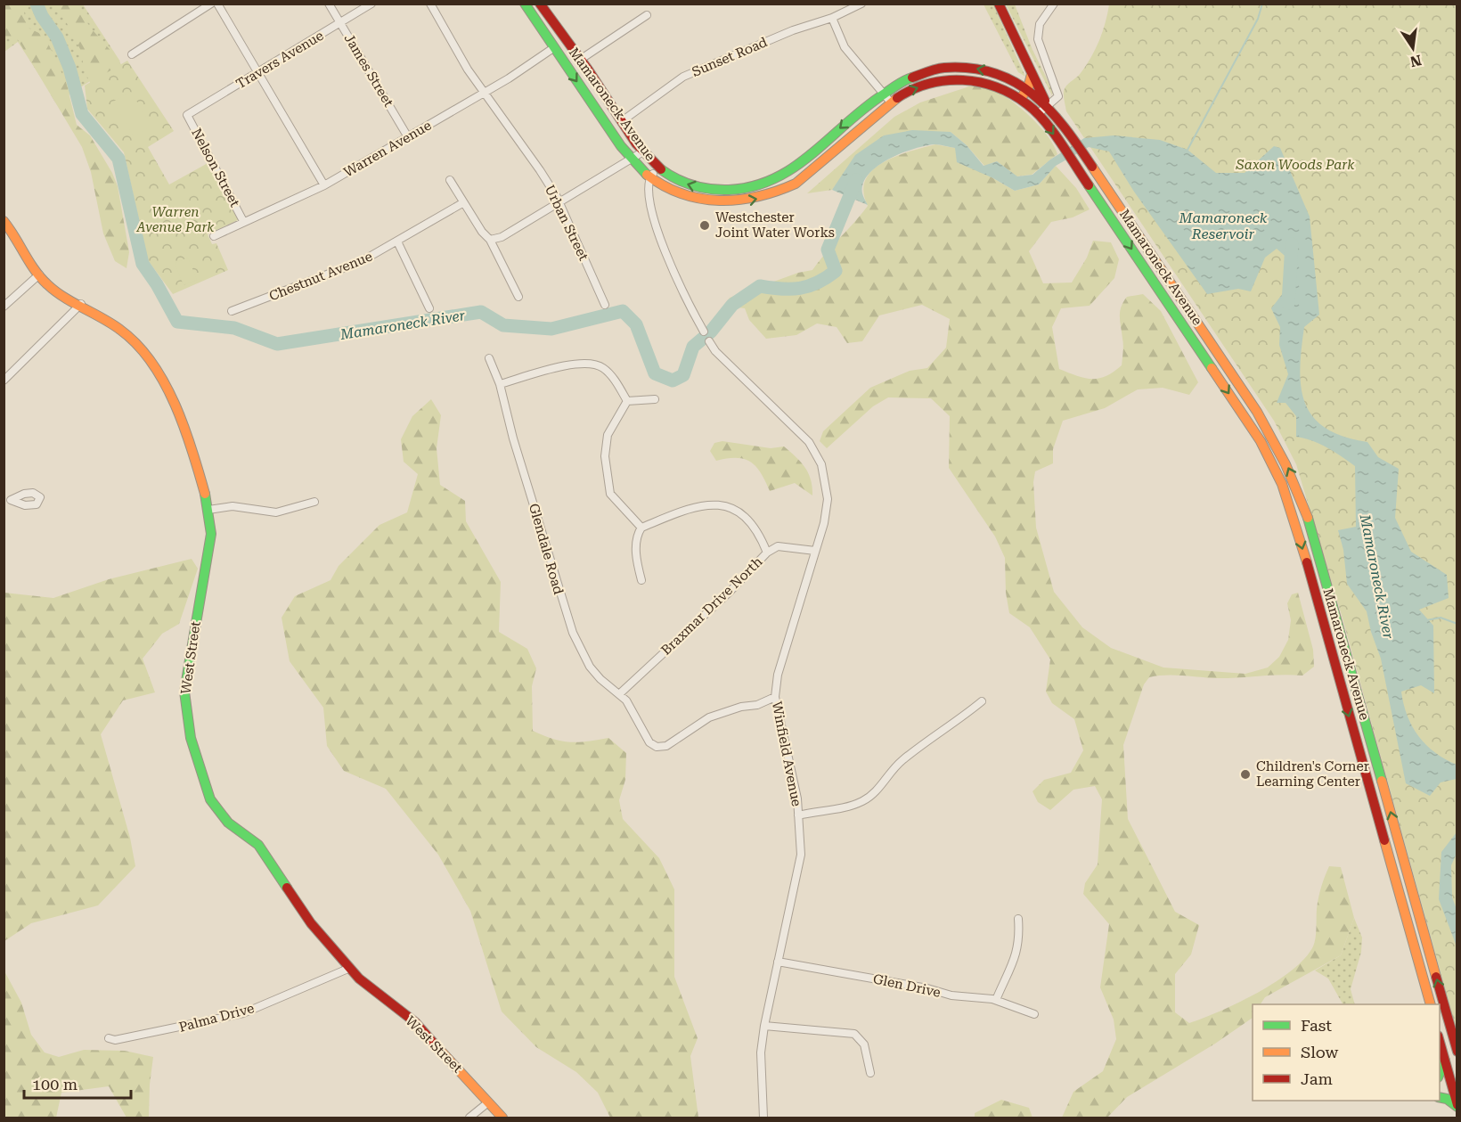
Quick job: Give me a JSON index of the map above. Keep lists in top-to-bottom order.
{
  "streets": {
    "main road": ["Mamaroneck Avenue", "West Street"],
    "street": [
      "Sunset Road",
      "Travers Avenue",
      "James Street",
      "Warren Avenue",
      "Nelson Street",
      "Urban Street",
      "Chestnut Avenue",
      "Glendale Road",
      "Braxmar Drive North",
      "Winfield Avenue",
      "Glen Drive",
      "Palma Drive"
    ]
  },
  "crossings": [
    ["Sunset Road", "Mamaroneck Avenue"],
    ["Travers Avenue", "James Street"],
    ["Travers Avenue", "Nelson Street"],
    ["James Street", "Warren Avenue"],
    ["Mamaroneck Avenue", "Warren Avenue"],
    ["Warren Avenue", "Nelson Street"],
    ["Warren Avenue", "Urban Street"],
    ["Glendale Road", "Braxmar Drive North"],
    ["Glendale Road", "Winfield Avenue"],
    ["Braxmar Drive North", "Winfield Avenue"],
    ["West Street", "Palma Drive"],
    ["Winfield Avenue", "Glen Drive"]
  ],
  "water": ["Mamaroneck Reservoir", "Mamaroneck River"],
  "parks": ["Saxon Woods Park", "Warren Avenue Park"],
  "places": ["Westchester Joint Water Works", "Children's Corner Learning Center"],
  "legend": ["Fast", "Slow", "Jam"],
  "scale_bar": "100 m",
  "north": "bottom"
}
